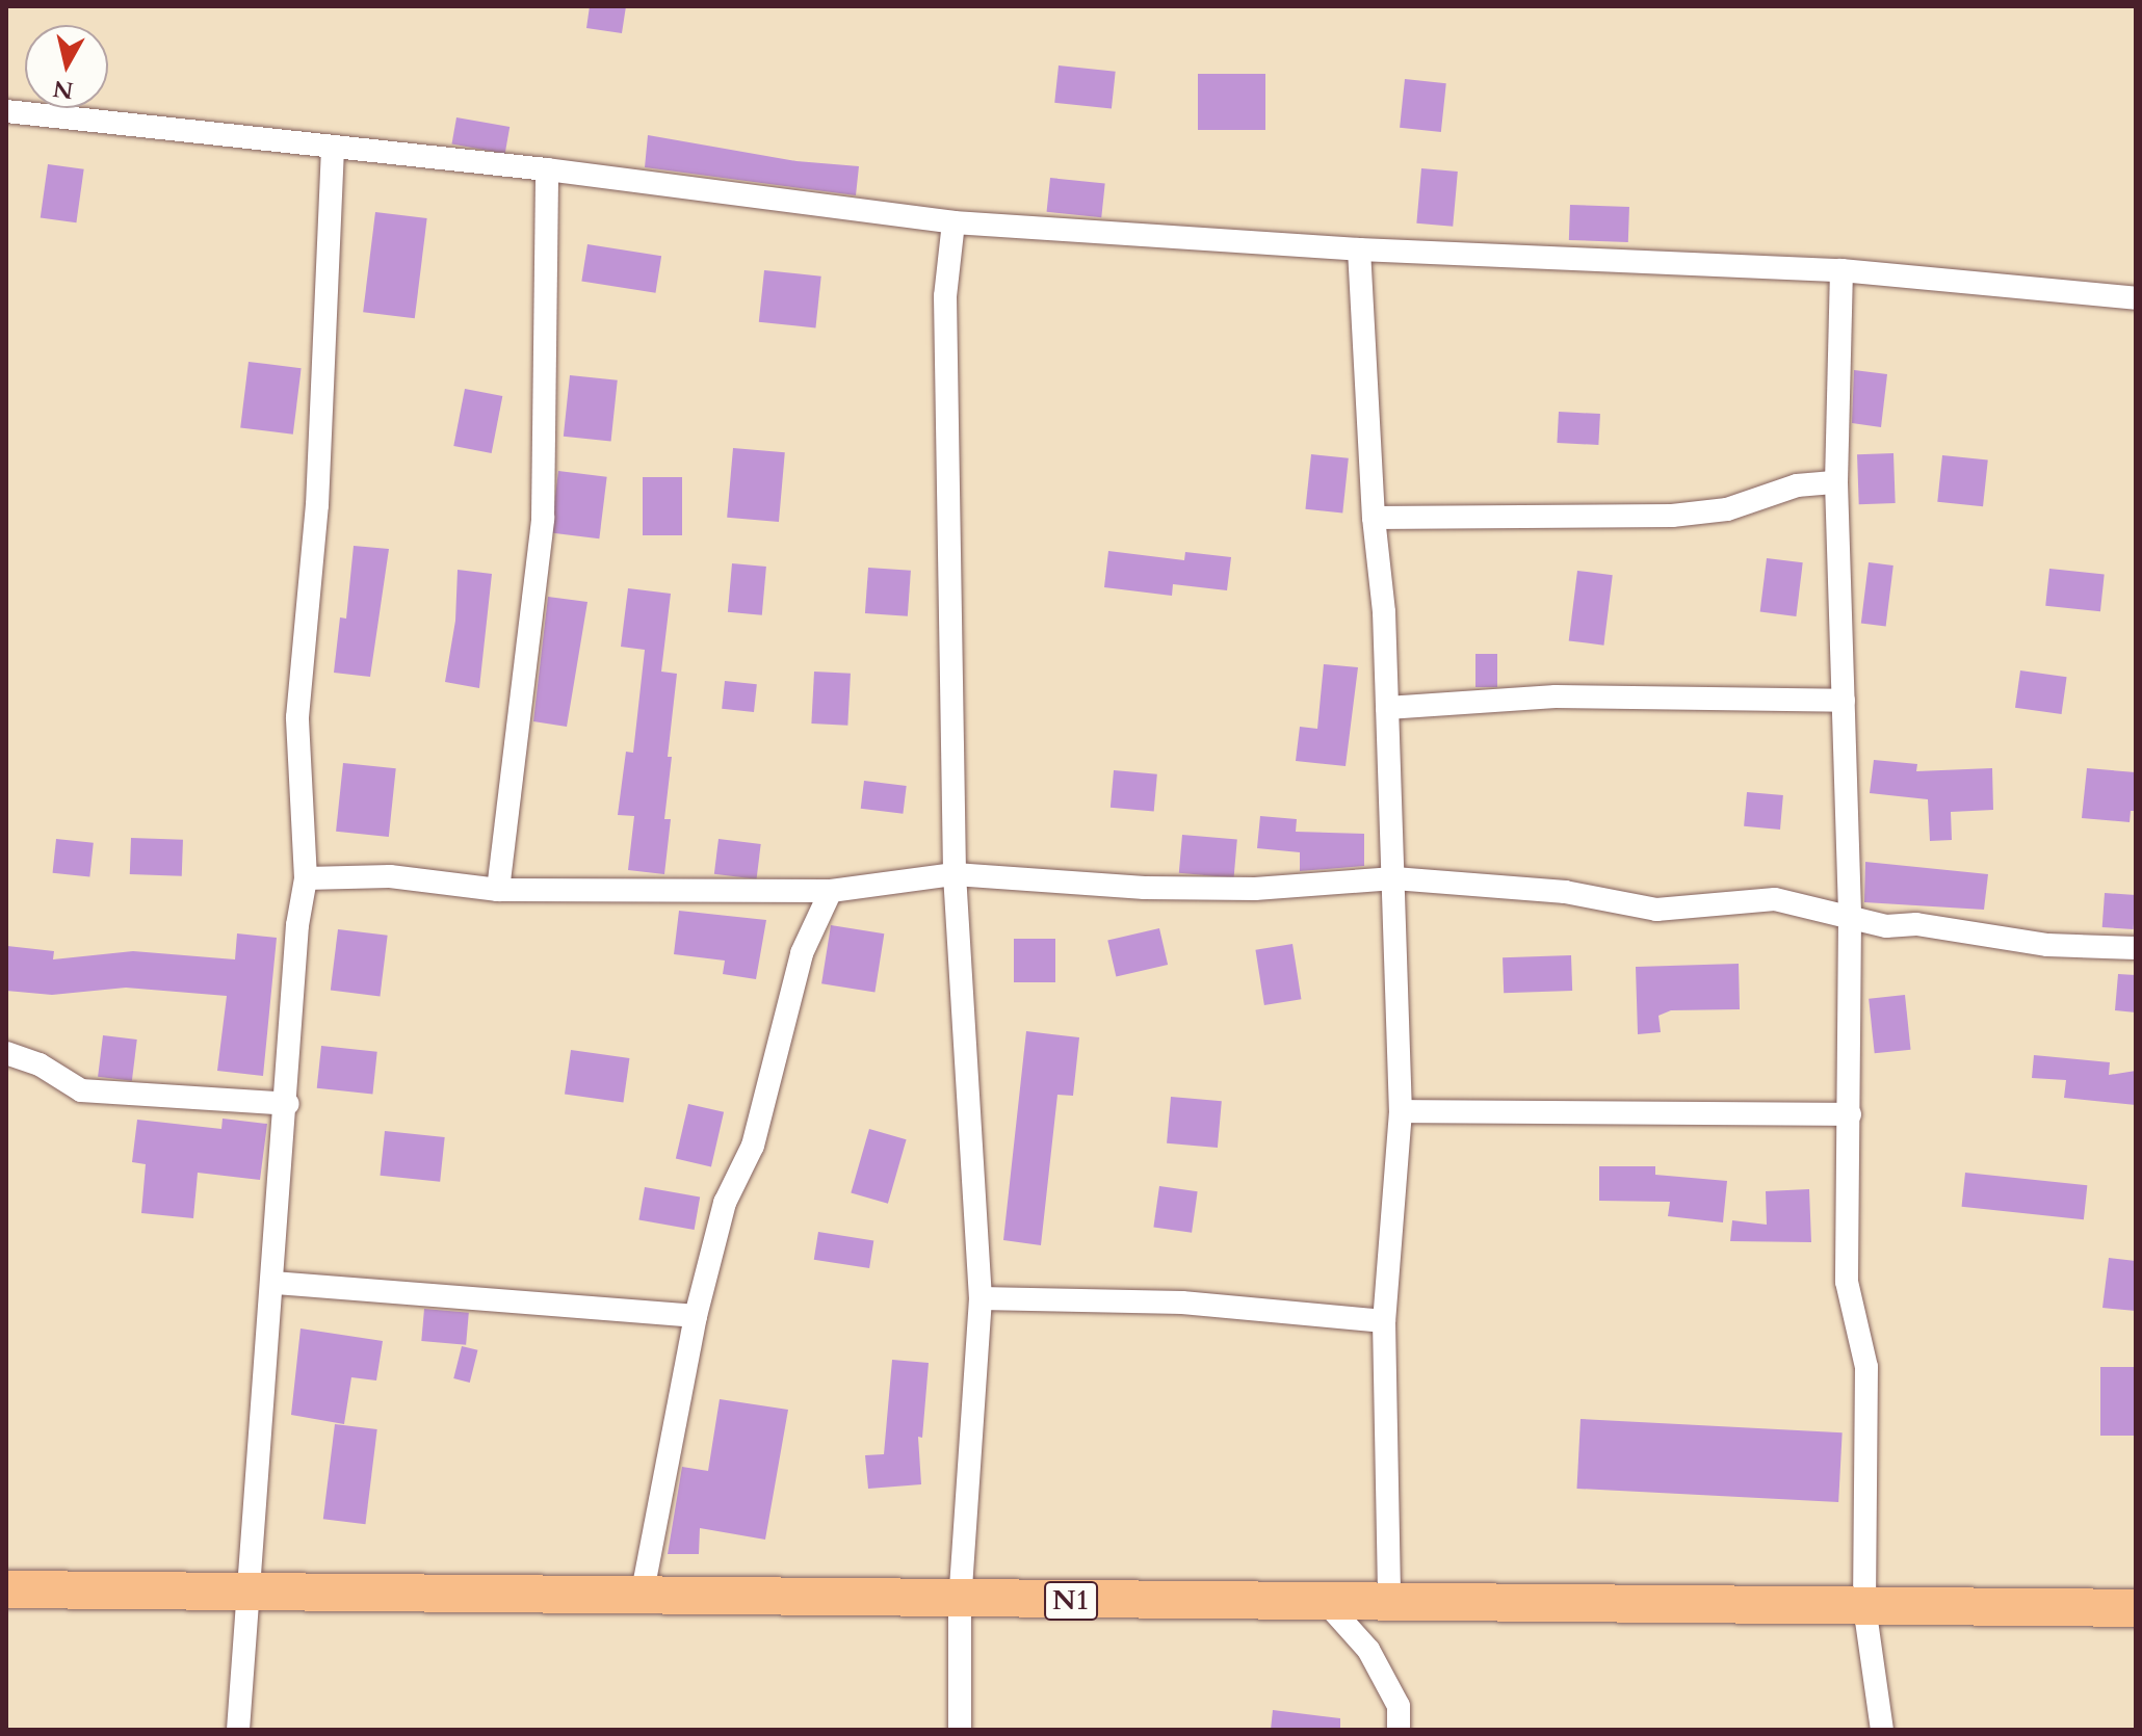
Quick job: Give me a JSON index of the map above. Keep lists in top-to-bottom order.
{
  "streets": {
    "main road": ["N1"]
  },
  "north": "bottom"
}
